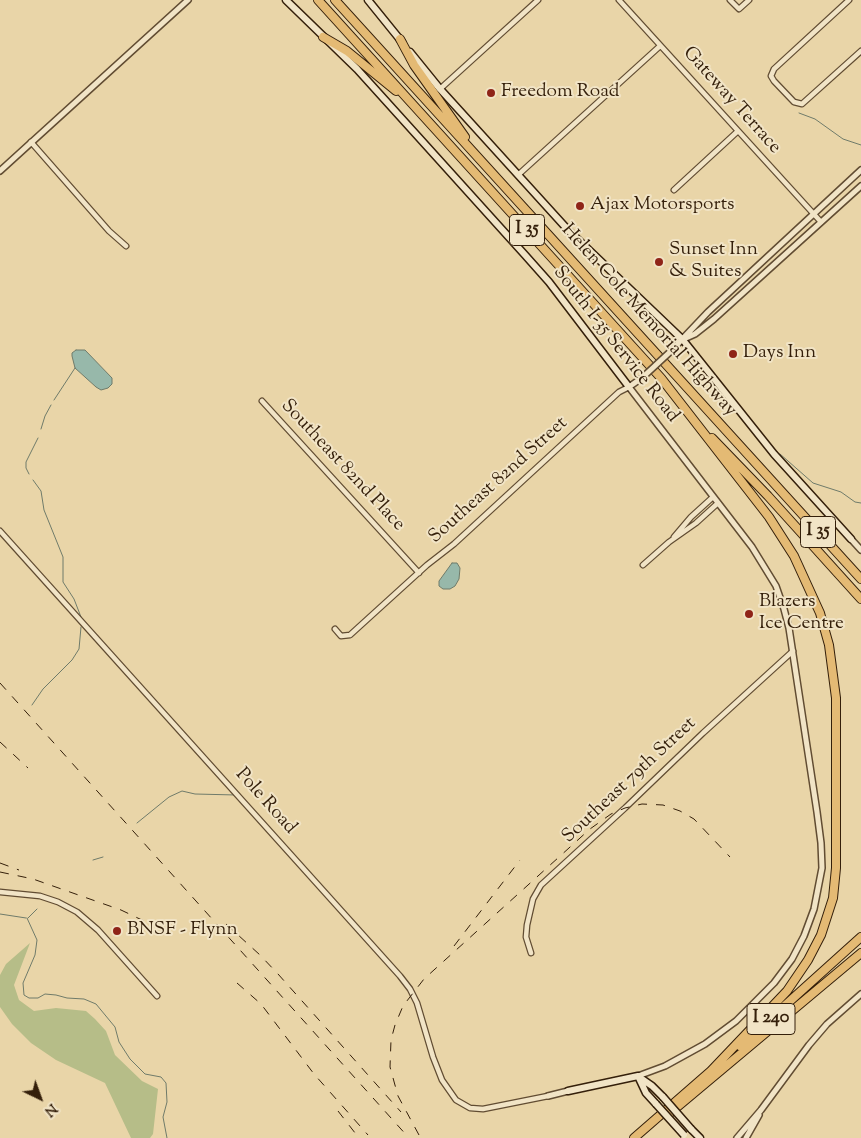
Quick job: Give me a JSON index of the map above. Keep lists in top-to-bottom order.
{
  "streets": {
    "highway": ["I 35", "Helen Cole Memorial Highway", "I 240"],
    "main road": ["South I-35 Service Road"],
    "street": [
      "Gateway Terrace",
      "Southeast 82nd Place",
      "Southeast 82nd Street",
      "Southeast 79th Street",
      "Pole Road"
    ]
  },
  "crossings": [
    ["Gateway Terrace", "Southeast 82nd Street"],
    ["I 35", "Helen Cole Memorial Highway"],
    ["South I-35 Service Road", "Southeast 82nd Street"],
    ["South I-35 Service Road", "Southeast 79th Street"],
    ["Southeast 82nd Place", "Southeast 82nd Street"]
  ],
  "places": [
    "Freedom Road",
    "Ajax Motorsports",
    "Sunset Inn & Suites",
    "Days Inn",
    "Blazers Ice Centre",
    "BNSF - Flynn"
  ],
  "north": "bottom right"
}
